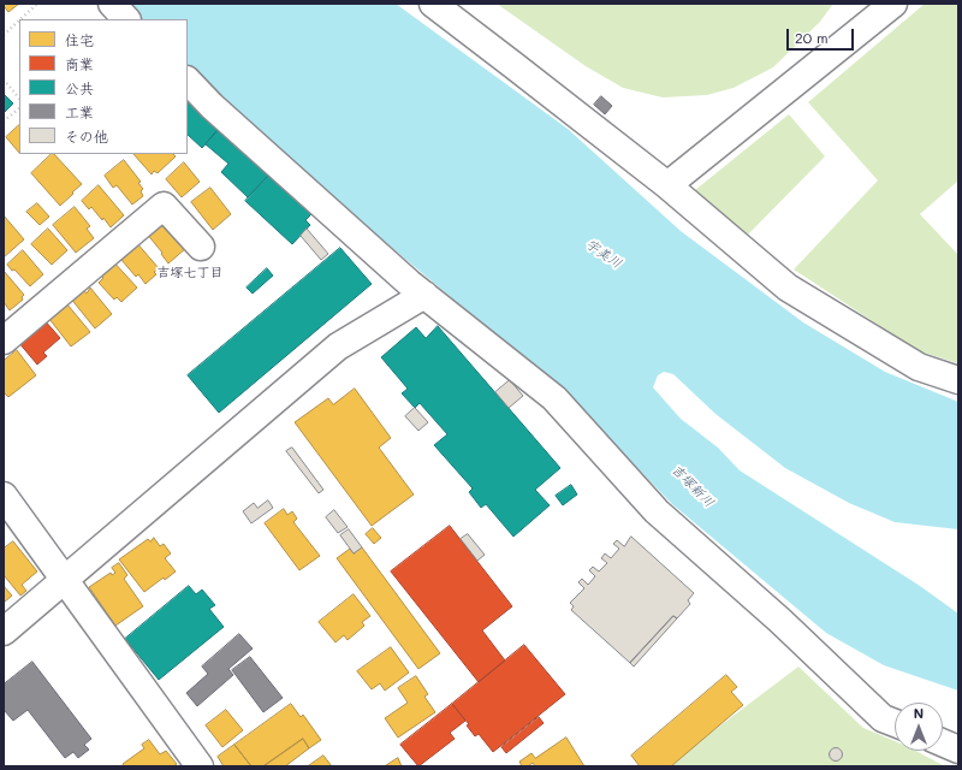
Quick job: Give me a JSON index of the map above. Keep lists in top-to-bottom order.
{
  "districts": ["吉塚七丁目"],
  "water": ["宇美川", "吉塚新川"],
  "legend": [
    "住宅",
    "商業",
    "公共",
    "工業",
    "その他"
  ],
  "scale_bar": "20 m",
  "north": "top"
}
